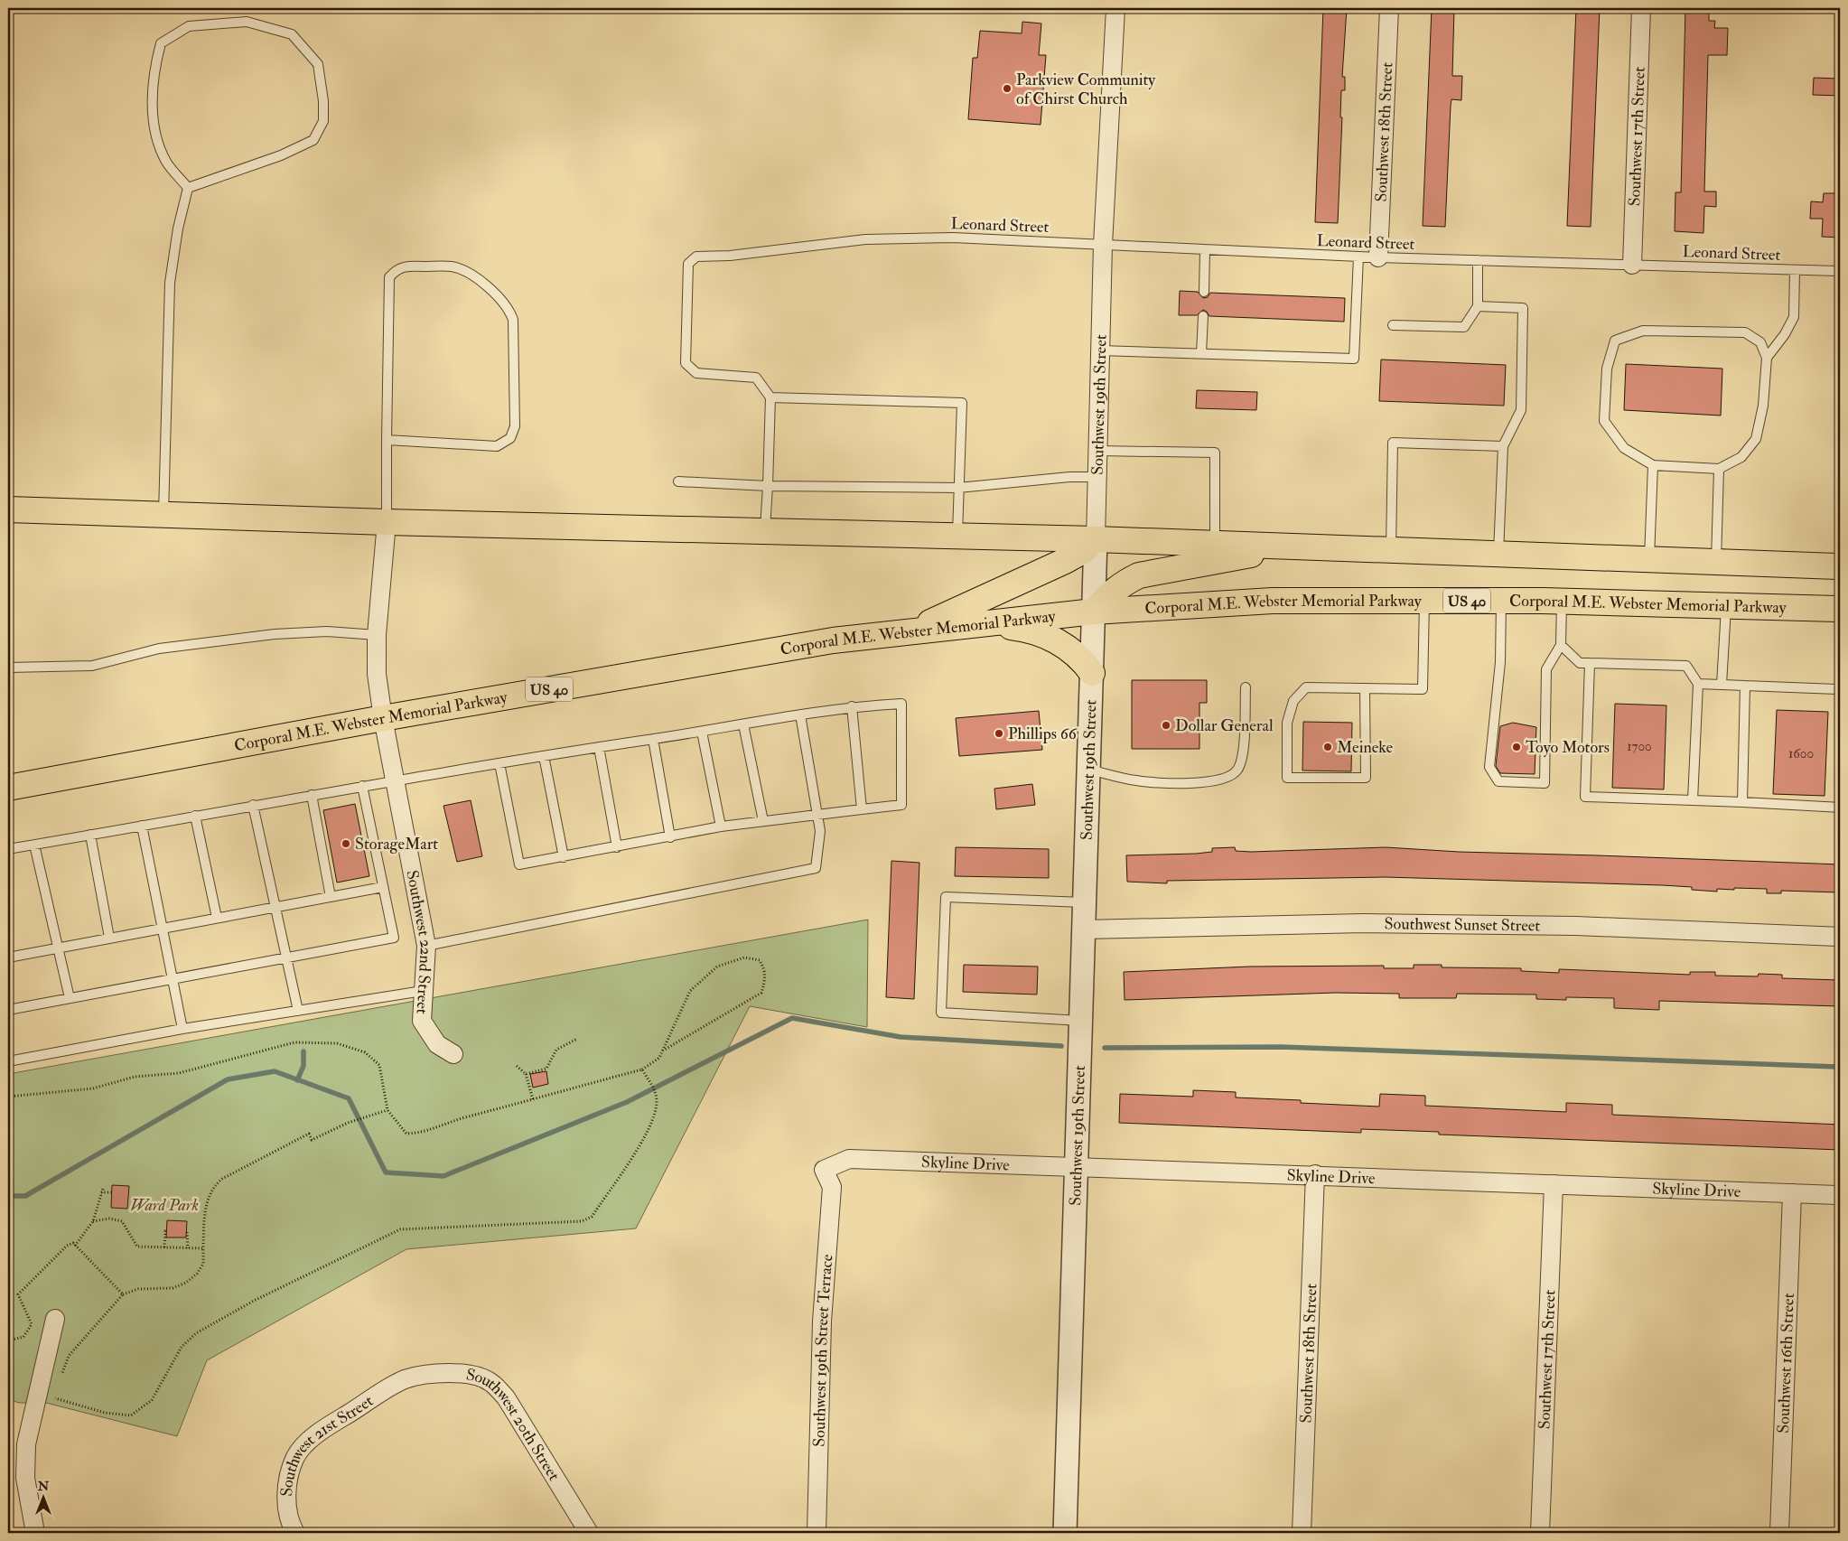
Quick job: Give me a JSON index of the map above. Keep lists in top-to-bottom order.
{
  "streets": {
    "main road": ["US 40", "Corporal M.E. Webster Memorial Parkway"],
    "street": [
      "Southwest 18th Street",
      "Southwest 17th Street",
      "Southwest 19th Street",
      "Southwest Sunset Street",
      "Southwest 22nd Street",
      "Skyline Drive",
      "Southwest 19th Street Terrace",
      "Southwest 16th Street",
      "Southwest 20th Street",
      "Southwest 21st Street"
    ],
    "lane": ["Leonard Street"]
  },
  "crossings": [
    ["Southwest 18th Street", "Leonard Street"],
    ["Southwest 18th Street", "Skyline Drive"],
    ["Southwest 17th Street", "Leonard Street"],
    ["Southwest 17th Street", "Skyline Drive"],
    ["Leonard Street", "Southwest 19th Street"],
    ["Southwest 19th Street", "Corporal M.E. Webster Memorial Parkway"],
    ["Southwest 19th Street", "Southwest Sunset Street"],
    ["Southwest 19th Street", "Skyline Drive"],
    ["Corporal M.E. Webster Memorial Parkway", "Southwest 22nd Street"],
    ["Skyline Drive", "Southwest 19th Street Terrace"],
    ["Skyline Drive", "Southwest 16th Street"],
    ["Southwest 20th Street", "Southwest 21st Street"]
  ],
  "parks": ["Ward Park"],
  "places": [
    "Parkview Community of Chirst Church",
    "Dollar General",
    "Phillips 66",
    "Meineke",
    "Toyo Motors",
    "StorageMart"
  ],
  "house_numbers": ["1700", "1600"],
  "north": "top"
}
